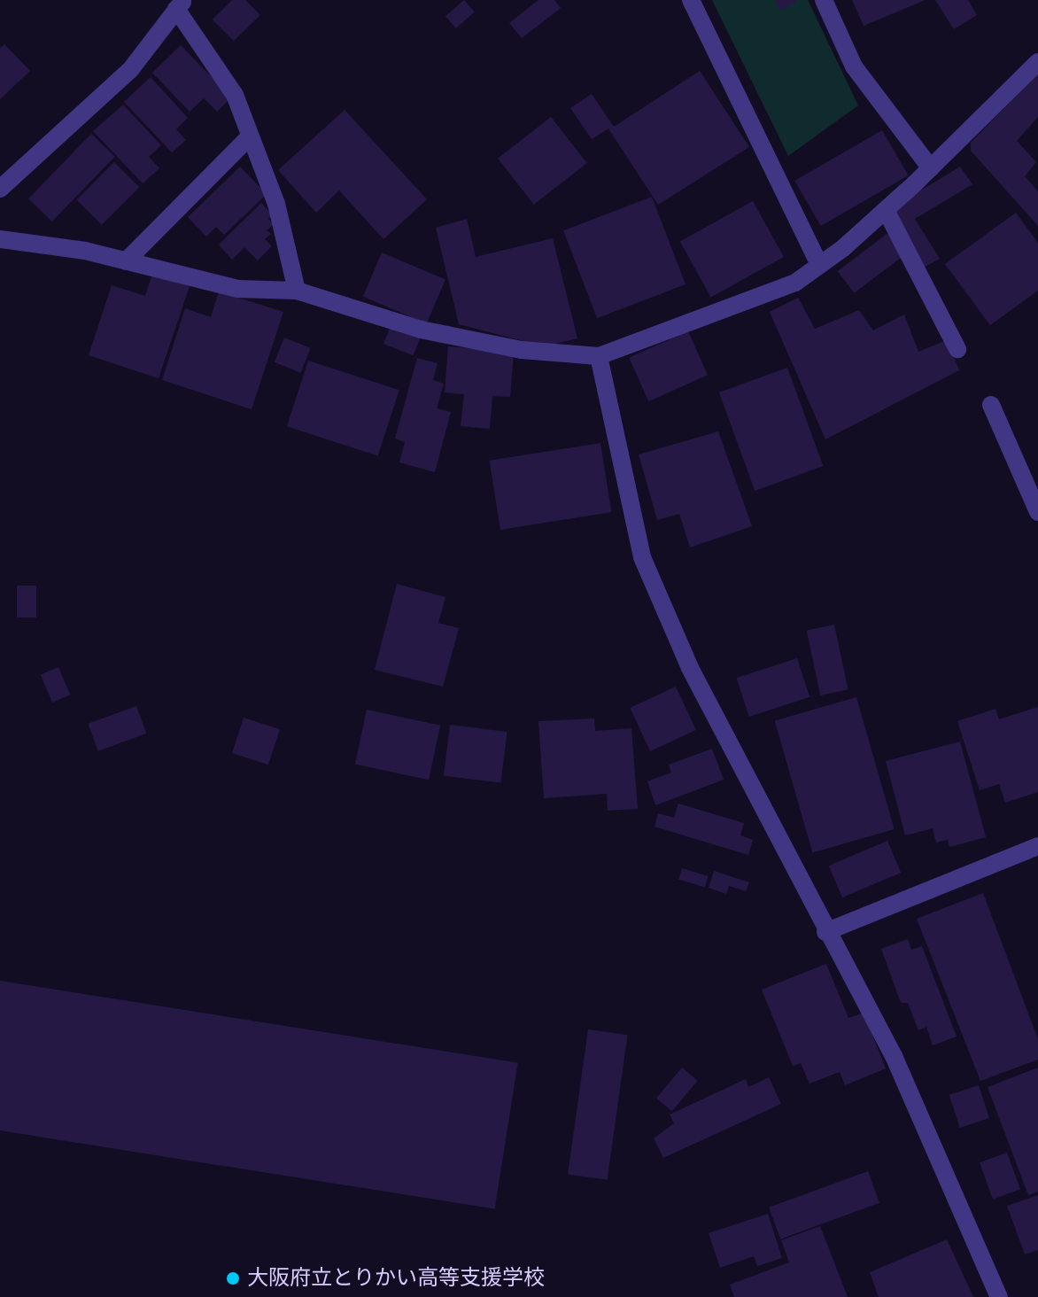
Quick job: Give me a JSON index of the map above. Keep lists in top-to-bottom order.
{
  "places": ["大阪府立とりかい高等支援学校"]
}
